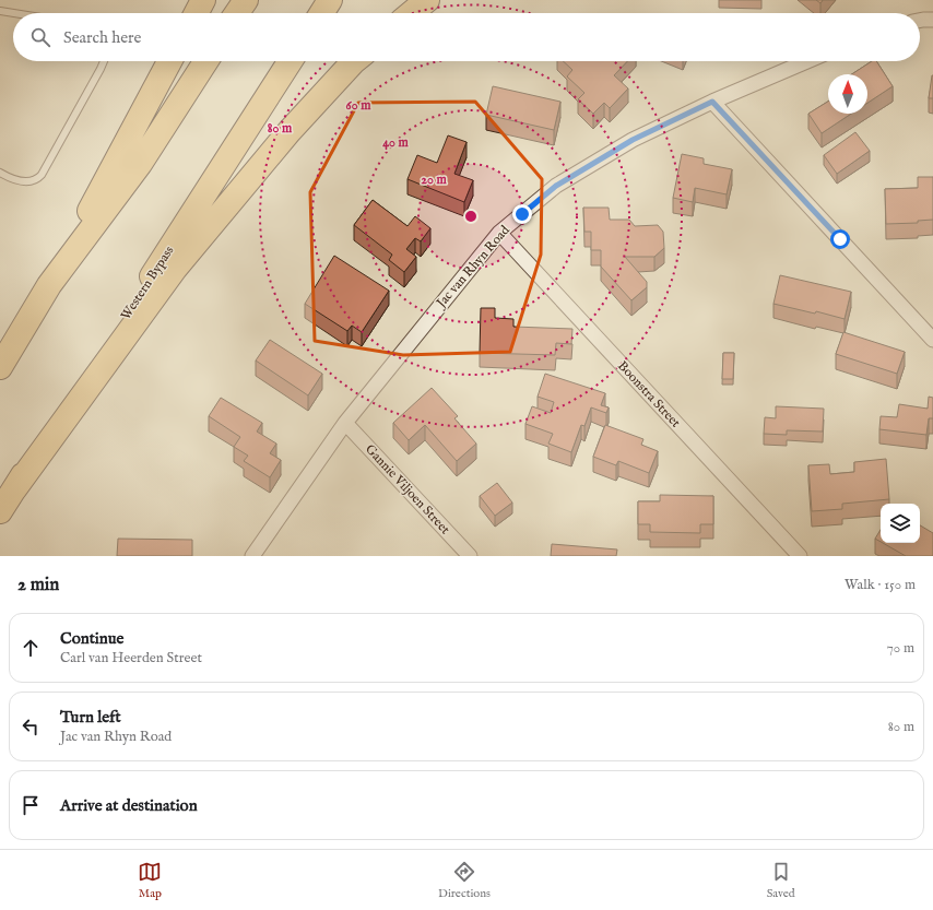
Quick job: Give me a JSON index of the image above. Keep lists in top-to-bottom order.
{
  "streets": {
    "highway": ["Western Bypass"],
    "street": ["Jac van Rhyn Road", "Boonstra Street", "Gannie Viljoen Street"]
  },
  "crossings": [
    ["Jac van Rhyn Road", "Boonstra Street"],
    ["Jac van Rhyn Road", "Gannie Viljoen Street"]
  ],
  "north": "top",
  "page": {
    "search": "Search here",
    "heading": ["2 min", "Walk · 150 m"],
    "list": [
      ["Continue", "Carl van Heerden Street", "70 m"],
      ["Turn left", "Jac van Rhyn Road", "80 m"],
      "Arrive at destination"
    ],
    "nav": ["Map", "Directions", "Saved"]
  },
  "rings": [
    "60 m",
    "80 m",
    "40 m",
    "20 m"
  ]
}
